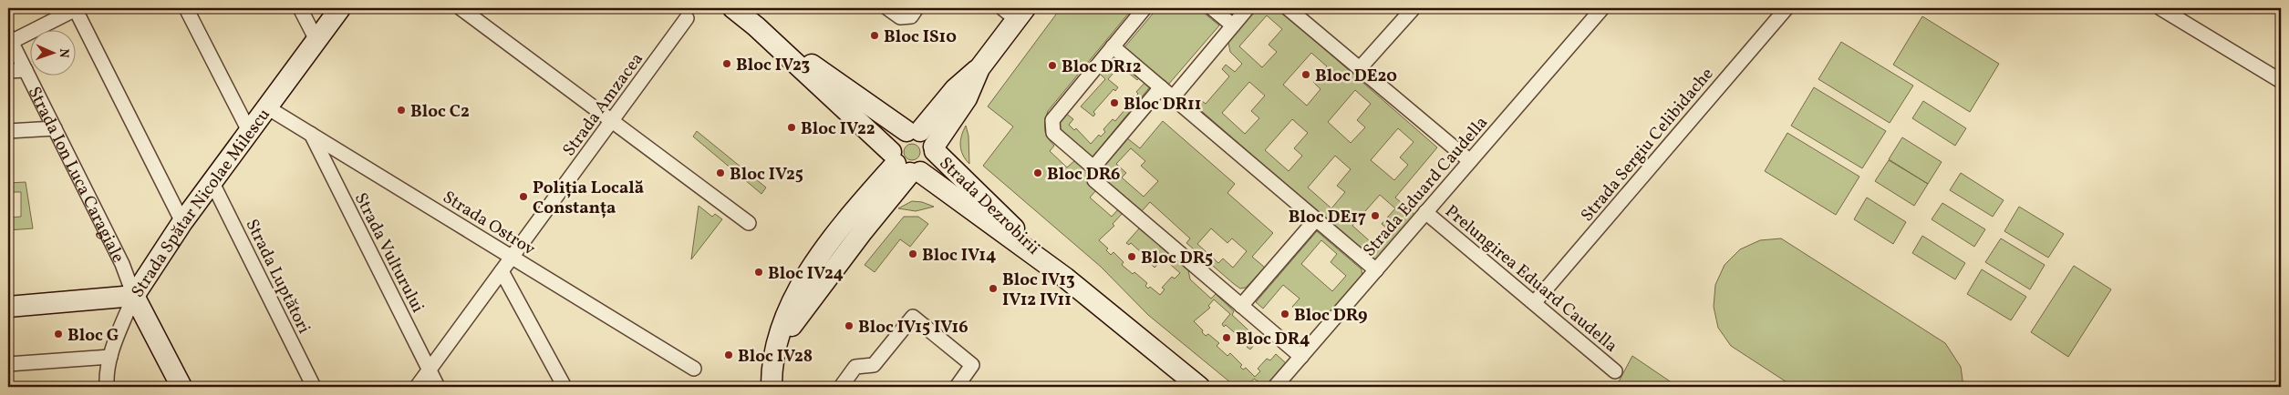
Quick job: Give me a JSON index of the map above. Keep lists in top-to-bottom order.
{
  "streets": {
    "street": [
      "Strada Amzacea",
      "Strada Sergiu Celibidache",
      "Strada Ion Luca Caragiale",
      "Strada Eduard Caudella",
      "Strada Spătar Nicolae Milescu",
      "Strada Dezrobirii",
      "Strada Ostrov",
      "Strada Vulturului",
      "Strada Luptători",
      "Prelungirea Eduard Caudella"
    ]
  },
  "crossings": [
    ["Strada Amzacea", "Strada Ostrov"],
    ["Strada Amzacea", "Strada Vulturului"],
    ["Strada Sergiu Celibidache", "Prelungirea Eduard Caudella"],
    ["Strada Ion Luca Caragiale", "Strada Spătar Nicolae Milescu"],
    ["Strada Eduard Caudella", "Prelungirea Eduard Caudella"],
    ["Strada Spătar Nicolae Milescu", "Strada Ostrov"],
    ["Strada Spătar Nicolae Milescu", "Strada Luptători"],
    ["Strada Ostrov", "Strada Vulturului"]
  ],
  "places": [
    "Bloc IS10",
    "Bloc IV23",
    "Bloc DR12",
    "Bloc DE20",
    "Bloc DR11",
    "Bloc C2",
    "Bloc IV22",
    "Bloc IV25",
    "Bloc DR6",
    "Poliția Locală Constanța",
    "Bloc DE17",
    "Bloc IV14",
    "Bloc DR5",
    "Bloc IV24",
    "Bloc IV13 IV12 IV11",
    "Bloc DR9",
    "Bloc IV15 IV16",
    "Bloc G",
    "Bloc DR4",
    "Bloc IV28"
  ],
  "north": "right"
}
